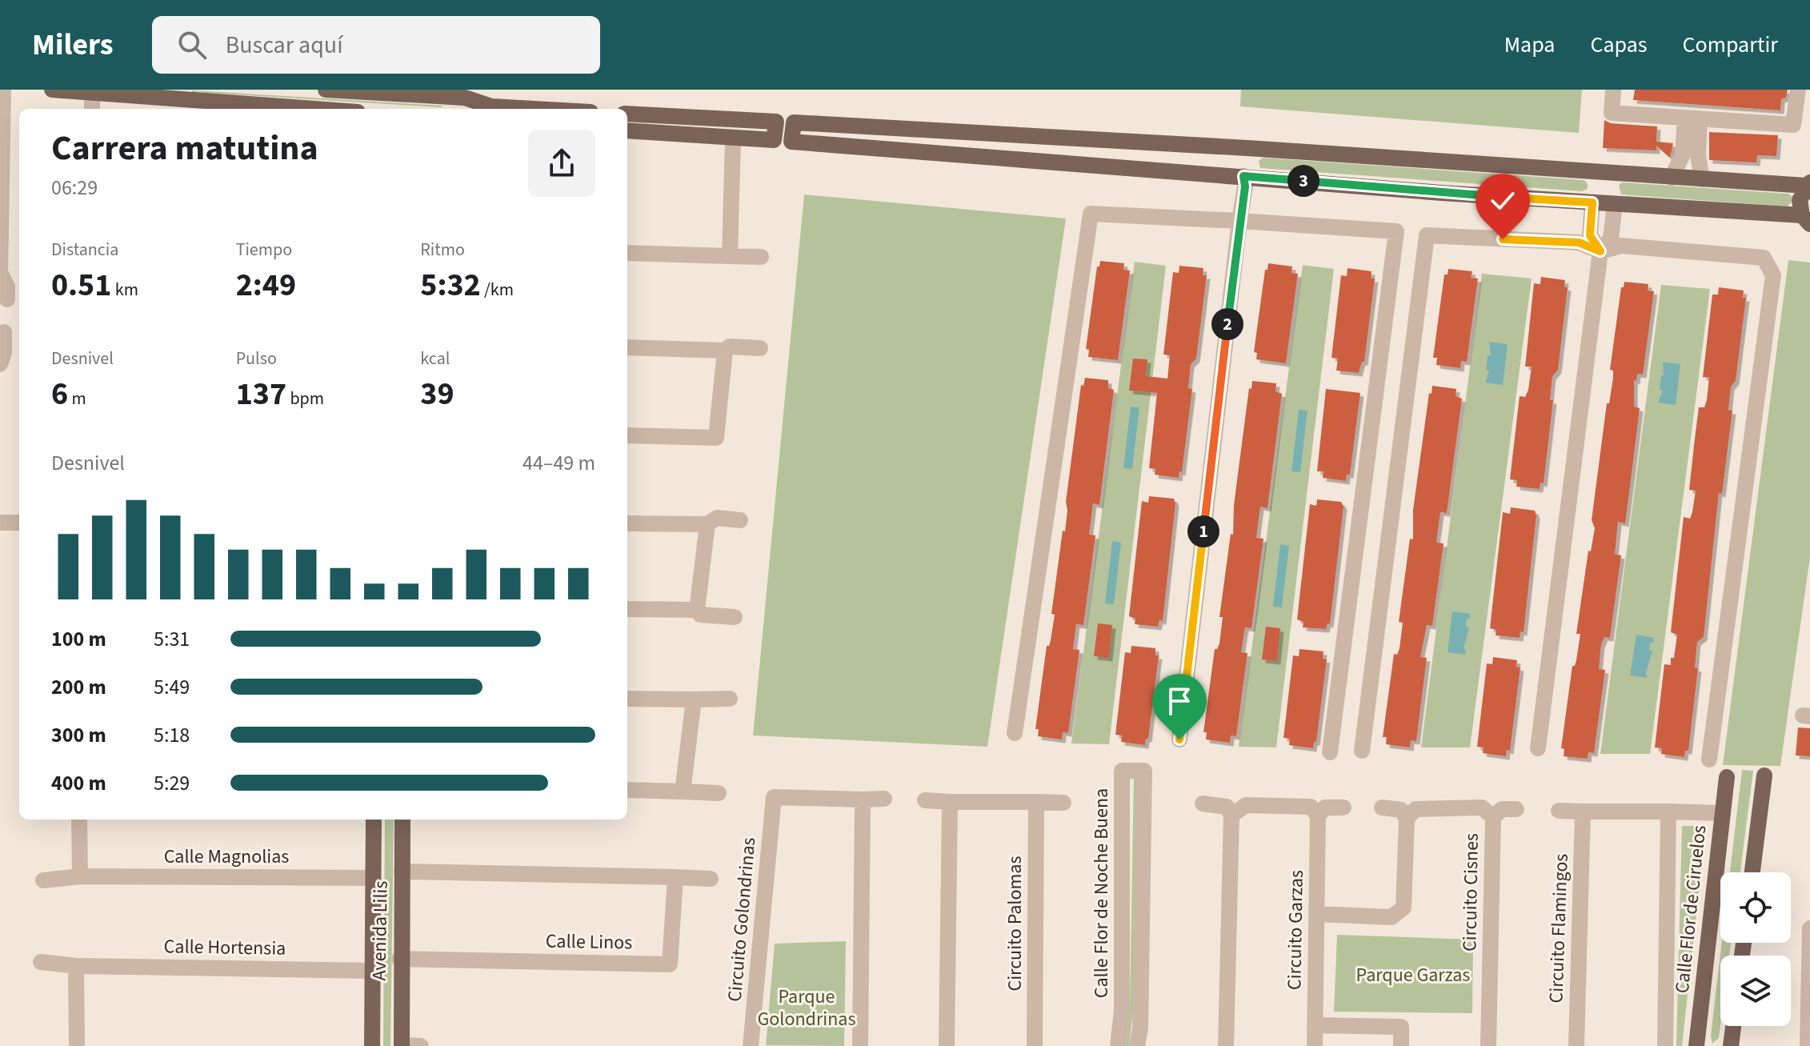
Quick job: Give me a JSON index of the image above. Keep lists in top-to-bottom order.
{
  "streets": {
    "main road": ["Calle Flor de Ciruelos", "Avenida Lilis"],
    "street": [
      "Calle Magnolias",
      "Circuito Cisnes",
      "Calle Flor de Noche Buena",
      "Circuito Golondrinas",
      "Circuito Palomas",
      "Circuito Flamingos",
      "Circuito Garzas",
      "Calle Linos",
      "Calle Hortensia"
    ]
  },
  "crossings": [
    ["Calle Magnolias", "Avenida Lilis"],
    ["Avenida Lilis", "Calle Linos"],
    ["Avenida Lilis", "Calle Hortensia"]
  ],
  "parks": ["Parque Garzas", "Parque Golondrinas"],
  "page": {
    "header": "Milers",
    "search": "Buscar aquí",
    "nav": ["Mapa", "Capas", "Compartir"],
    "heading": ["Carrera matutina", "06:29"],
    "pins": ["3", "2", "1"],
    "stats": [
      ["Distancia", "0.51 km"],
      ["Tiempo", "2:49"],
      ["Ritmo", "5:32 /km"],
      ["Desnivel", "6 m"],
      ["Pulso", "137 bpm"],
      ["kcal", "39"]
    ],
    "chart": ["Desnivel", "44–49 m"],
    "list": [
      {
        "name": "100 m",
        "note": "5:31"
      },
      {
        "name": "200 m",
        "note": "5:49"
      },
      {
        "name": "300 m",
        "note": "5:18"
      },
      {
        "name": "400 m",
        "note": "5:29"
      }
    ]
  }
}
